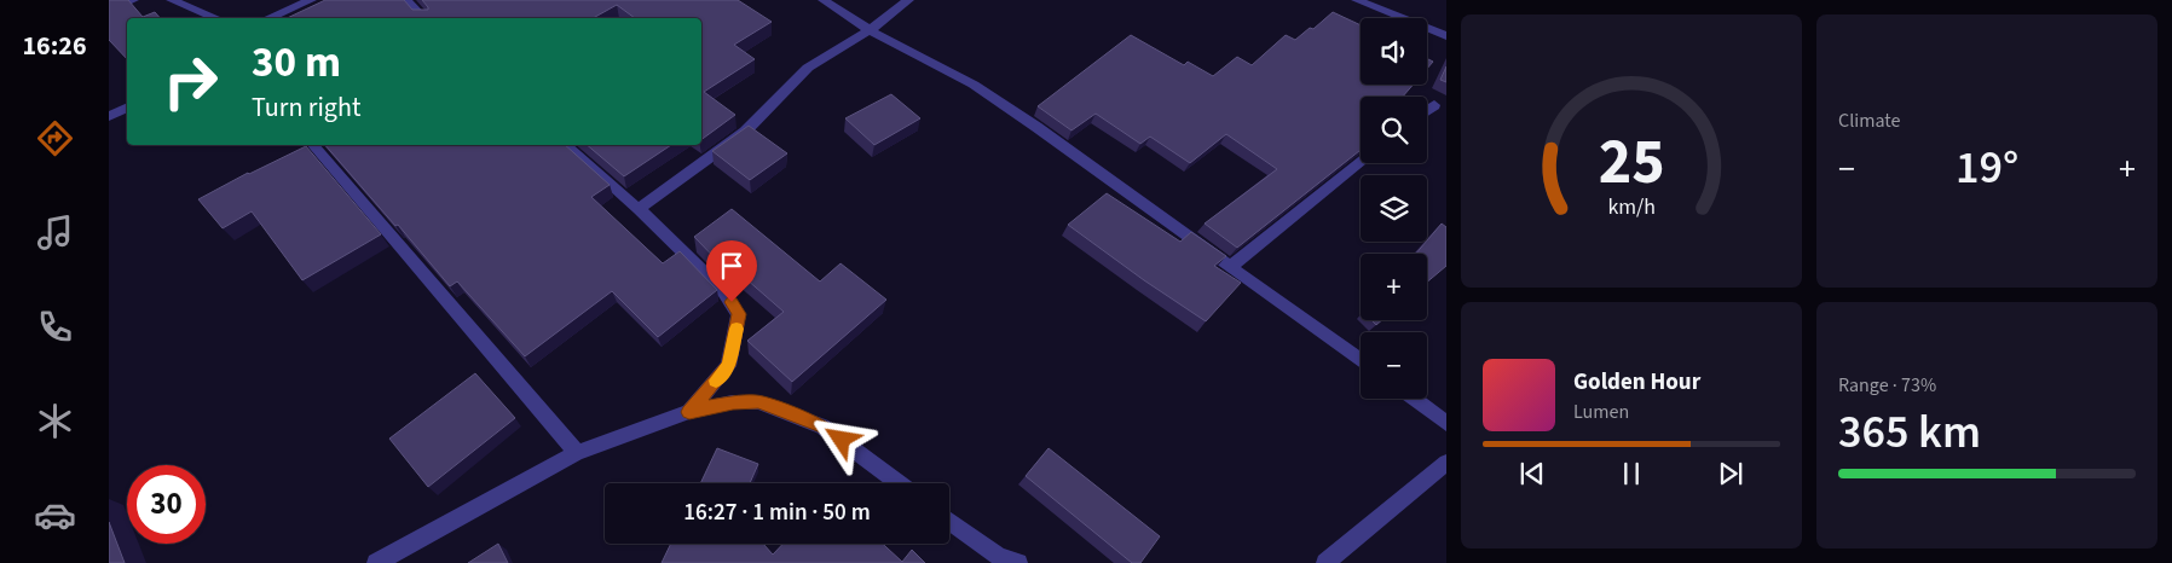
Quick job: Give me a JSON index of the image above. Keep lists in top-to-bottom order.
{
  "page": {
    "tabs": "16:26",
    "tile": [
      "Climate",
      ["Range · 73%", "365 km"]
    ],
    "map_buttons": ["+", "−"],
    "turn": ["30 m", "Turn right"],
    "heat": ["−", "19°", "+"],
    "song": ["Golden Hour", "Lumen"],
    "limit": "30",
    "trip": "16:27 · 1 min · 50 m",
    "gauge": ["25", "km/h"]
  }
}
